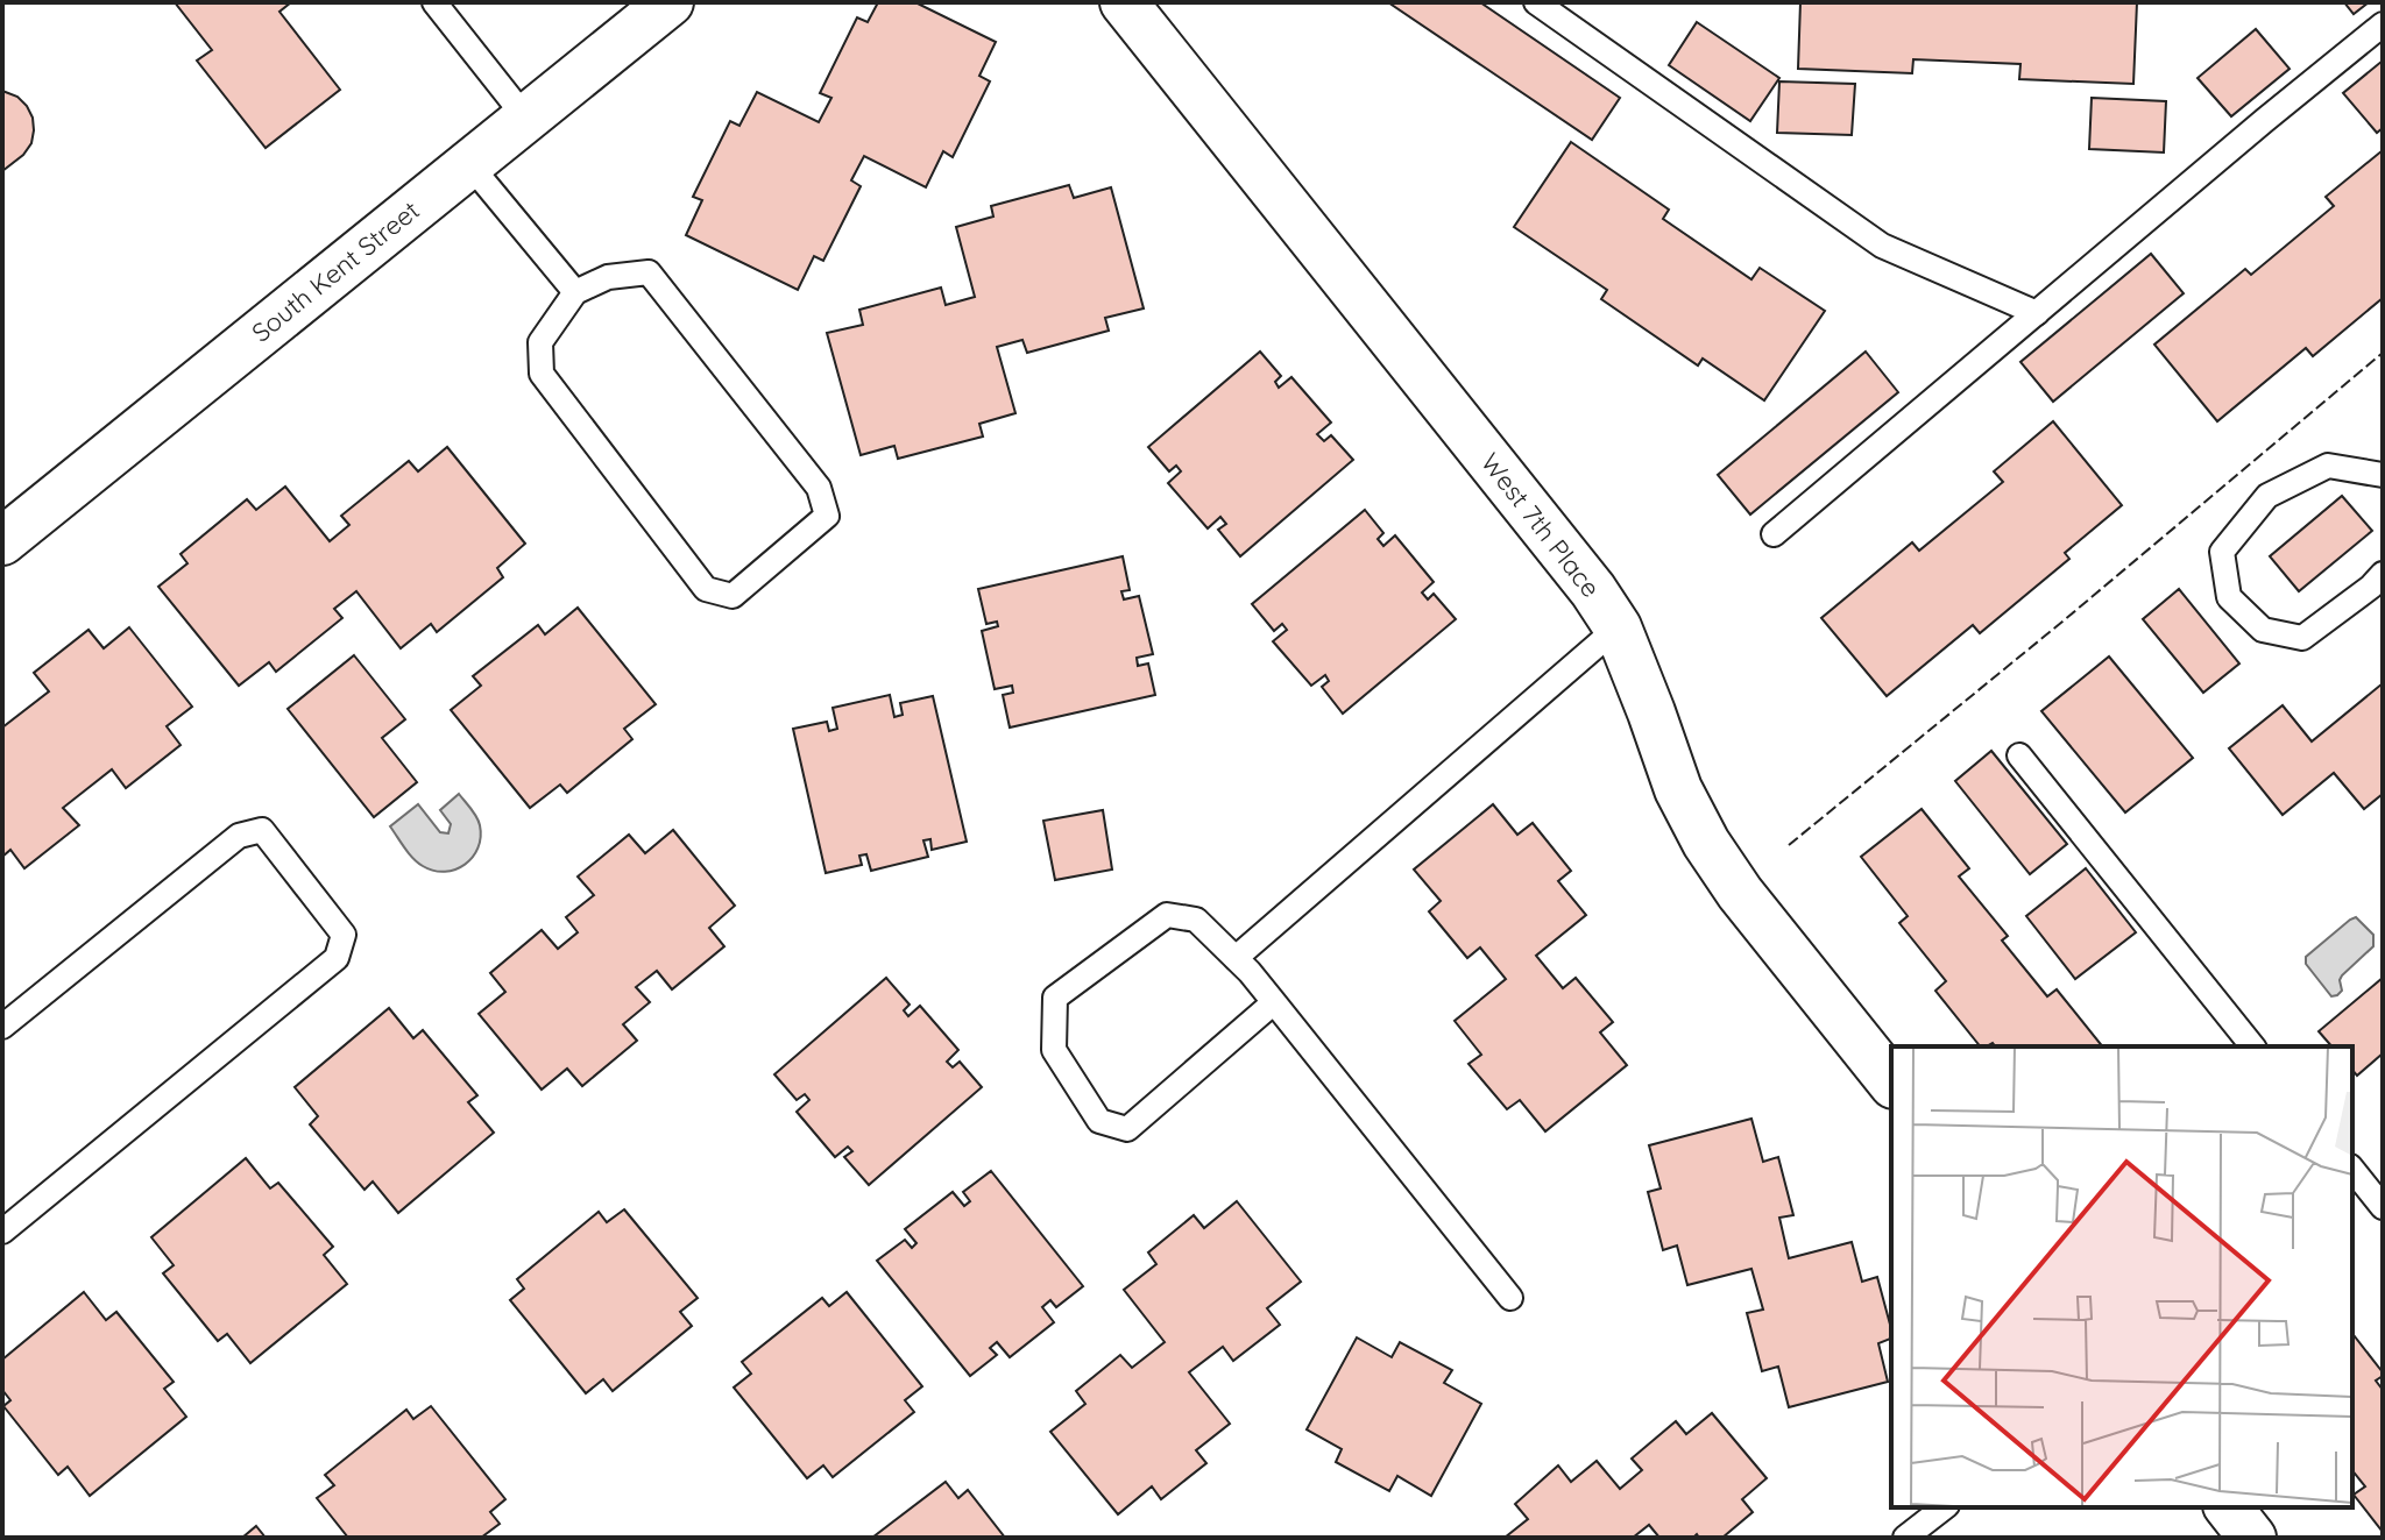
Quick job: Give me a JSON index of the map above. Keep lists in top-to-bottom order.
{
  "streets": {
    "street": ["South Kent Street", "West 7th Place"]
  }
}
